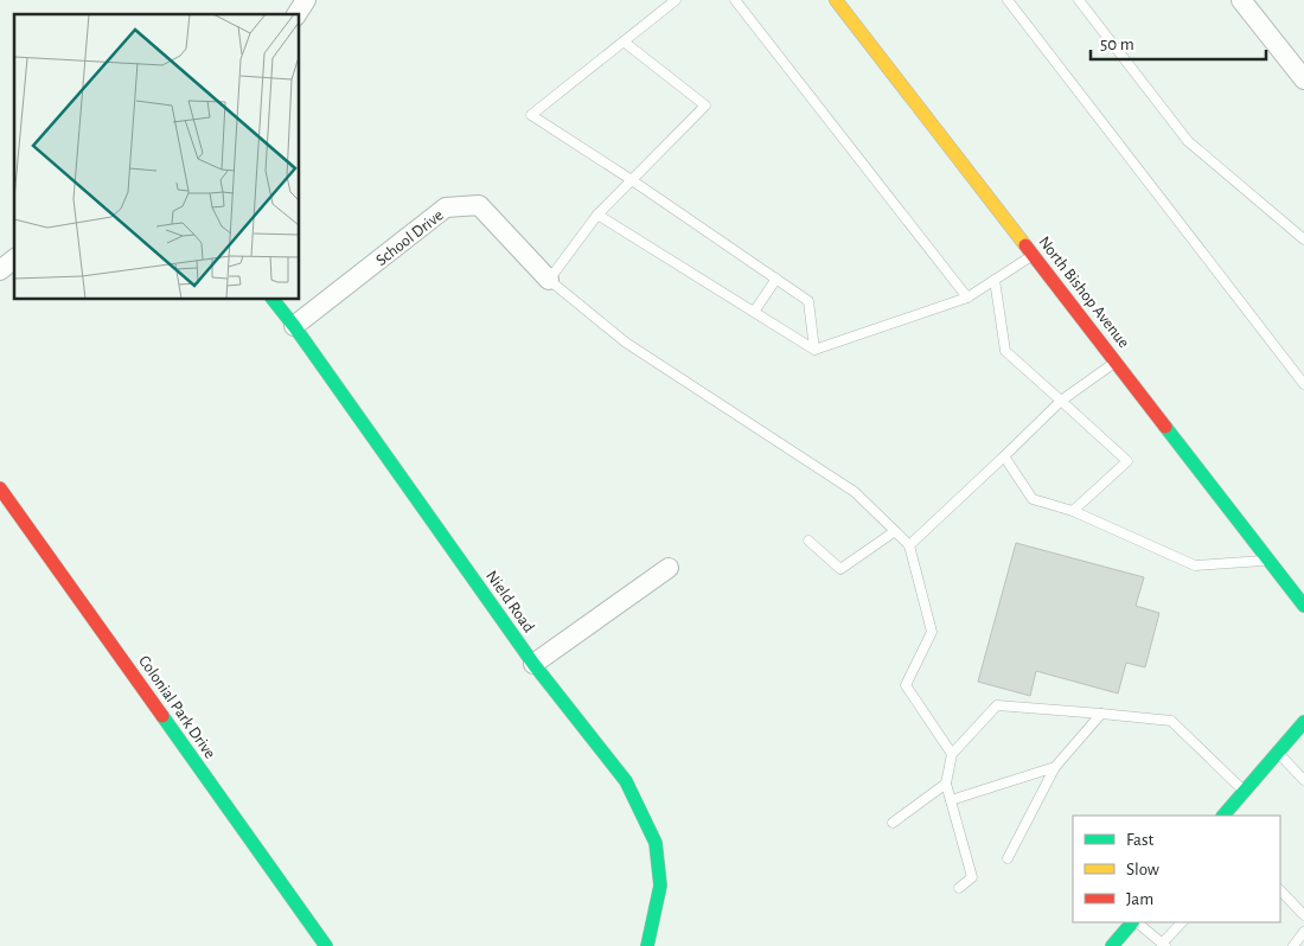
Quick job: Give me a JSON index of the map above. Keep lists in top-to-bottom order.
{
  "streets": {
    "street": [
      "School Drive",
      "North Bishop Avenue",
      "Nield Road",
      "Colonial Park Drive"
    ]
  },
  "crossings": [
    ["School Drive", "Nield Road"]
  ],
  "legend": ["Fast", "Slow", "Jam"],
  "scale_bar": "50 m"
}
